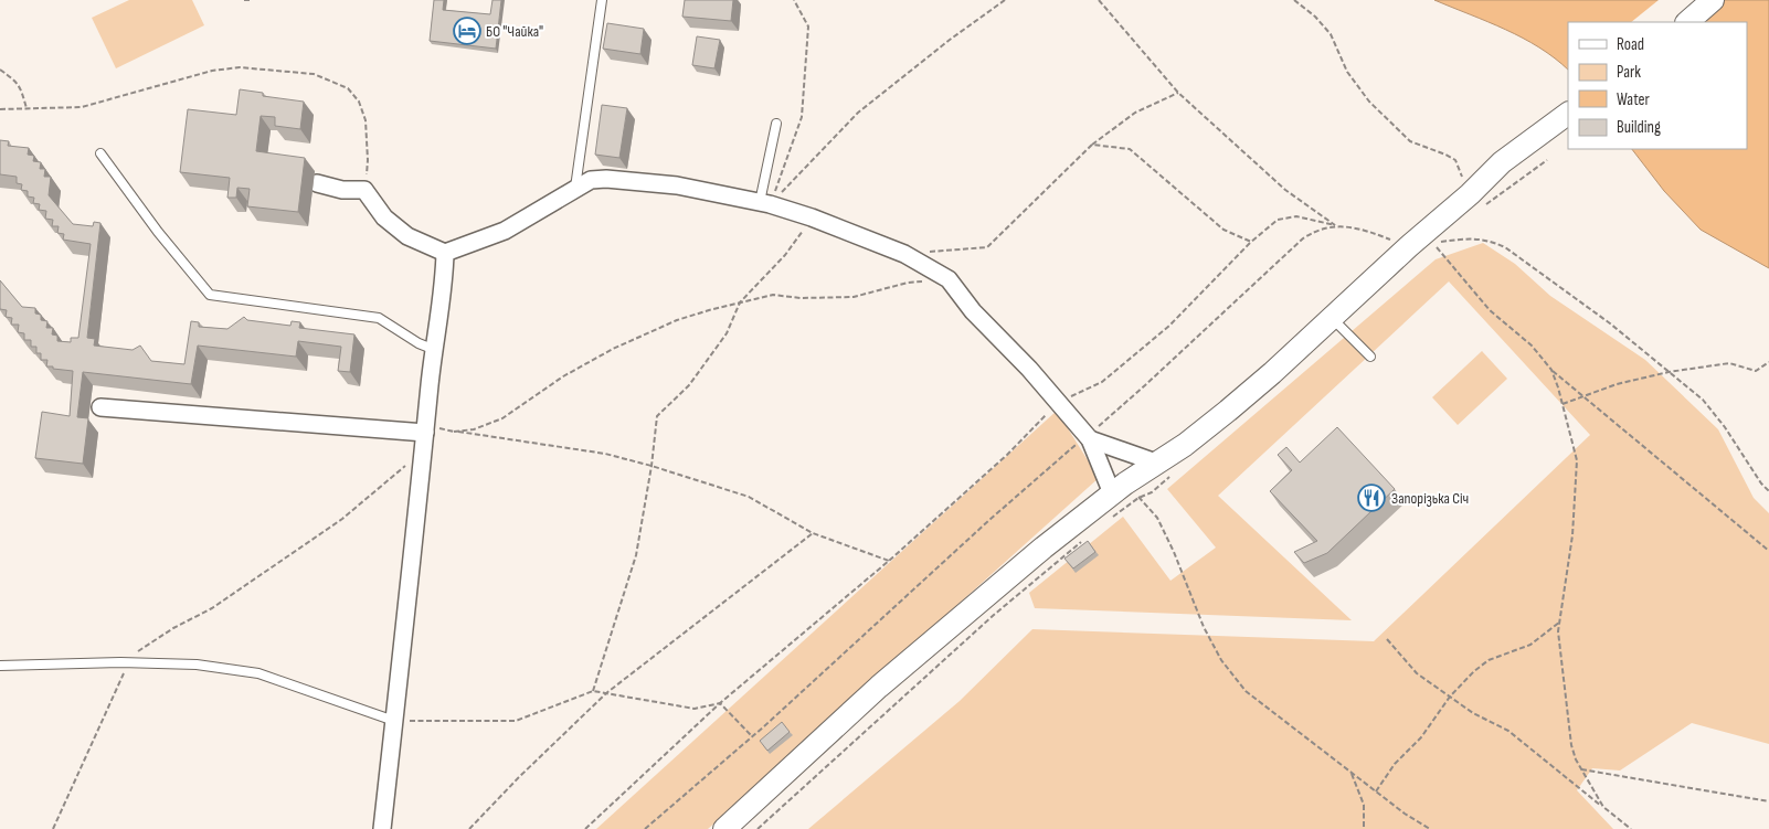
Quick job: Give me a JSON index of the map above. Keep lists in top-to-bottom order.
{
  "places": {
    "hotel": ["БО \"Чайка\""],
    "restaurant": ["Запорізька Січ"]
  },
  "legend": [
    "Road",
    "Park",
    "Water",
    "Building"
  ]
}
